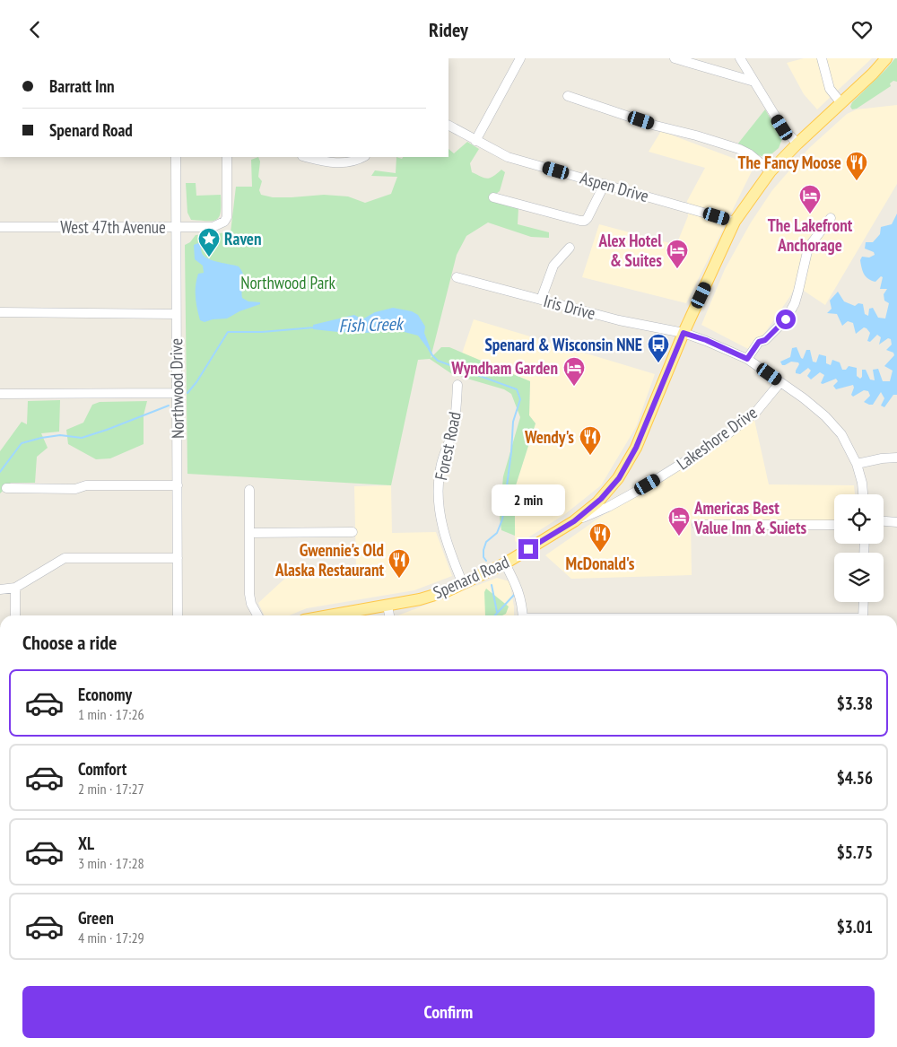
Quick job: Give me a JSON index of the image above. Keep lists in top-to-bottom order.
{
  "streets": {
    "main road": ["Spenard Road"],
    "street": [
      "Aspen Drive",
      "West 47th Avenue",
      "Iris Drive",
      "Northwood Drive",
      "Lakeshore Drive",
      "Forest Road"
    ]
  },
  "crossings": [
    ["Aspen Drive", "Spenard Road"],
    ["West 47th Avenue", "Northwood Drive"],
    ["Iris Drive", "Lakeshore Drive"],
    ["Iris Drive", "Spenard Road"],
    ["Lakeshore Drive", "Spenard Road"],
    ["Forest Road", "Spenard Road"]
  ],
  "water": ["Fish Creek"],
  "parks": ["Northwood Park"],
  "places": {
    "restaurant": [
      "The Fancy Moose",
      "Wendy's",
      "McDonald's",
      "Gwennie's Old Alaska Restaurant"
    ],
    "hotel": [
      "The Lakefront Anchorage",
      "Alex Hotel & Suites",
      "Wyndham Garden",
      "Americas Best Value Inn & Suiets"
    ],
    "place": ["Raven"],
    "bus stop": ["Spenard & Wisconsin NNE"]
  },
  "page": {
    "header": "Ridey",
    "banner": ["Barratt Inn", "Spenard Road"],
    "bubble": "2 min",
    "heading": "Choose a ride",
    "list": [
      {
        "name": "Economy",
        "note": "1 min · 17:26",
        "value": "$3.38"
      },
      {
        "name": "Comfort",
        "note": "2 min · 17:27",
        "value": "$4.56"
      },
      {
        "name": "XL",
        "note": "3 min · 17:28",
        "value": "$5.75"
      },
      {
        "name": "Green",
        "note": "4 min · 17:29",
        "value": "$3.01"
      }
    ],
    "buttons": "Confirm"
  }
}
